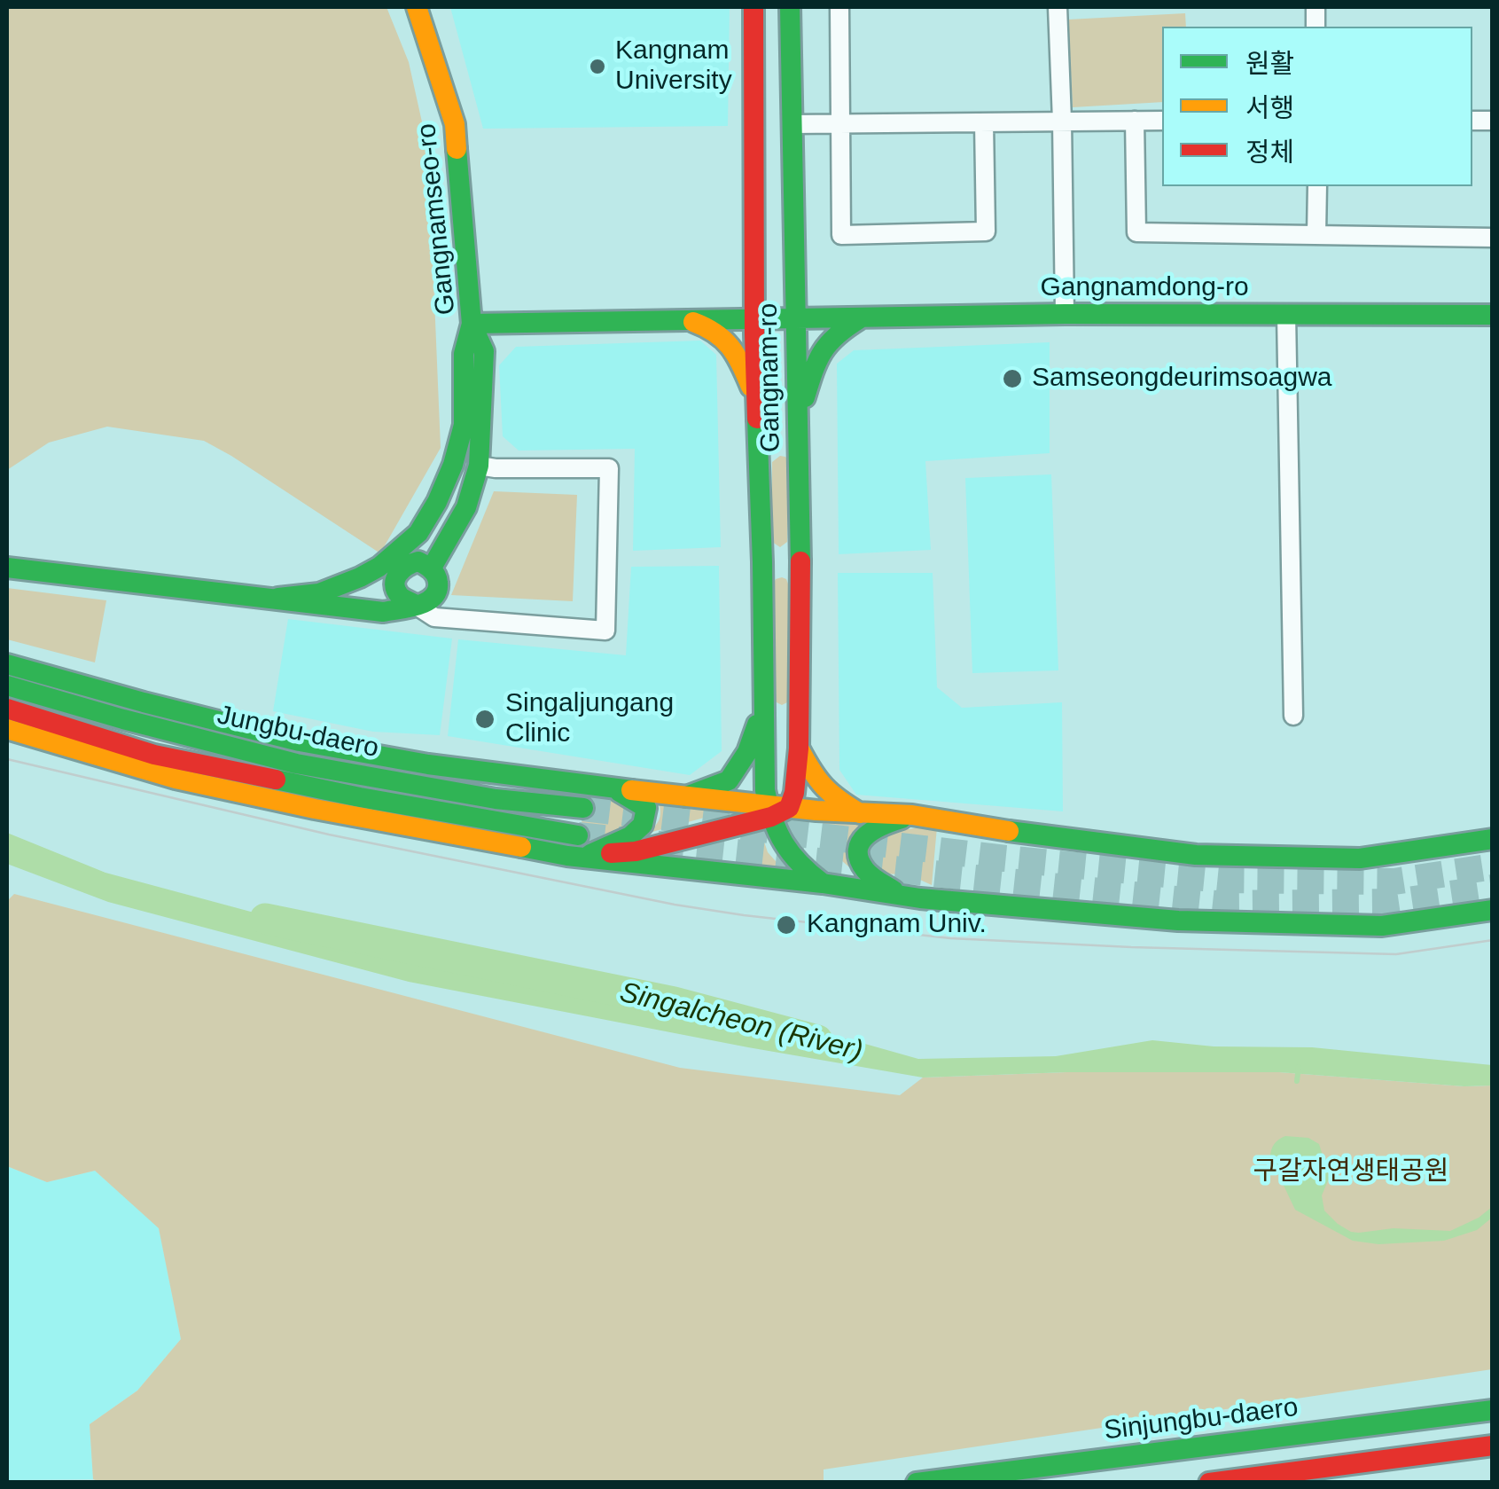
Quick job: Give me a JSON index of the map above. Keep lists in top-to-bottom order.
{
  "streets": {
    "main road": [
      "Gangnamseo-ro",
      "Gangnamdong-ro",
      "Gangnam-ro",
      "Jungbu-daero",
      "Sinjungbu-daero"
    ]
  },
  "crossings": [
    ["Gangnamseo-ro", "Gangnamdong-ro"],
    ["Gangnamseo-ro", "Gangnam-ro"],
    ["Gangnamdong-ro", "Gangnam-ro"]
  ],
  "water": ["Singalcheon (River)"],
  "parks": ["구갈자연생태공원"],
  "places": [
    "Kangnam University",
    "Samseongdeurimsoagwa",
    "Singaljungang Clinic",
    "Kangnam Univ."
  ],
  "legend": ["원활", "서행", "정체"]
}
